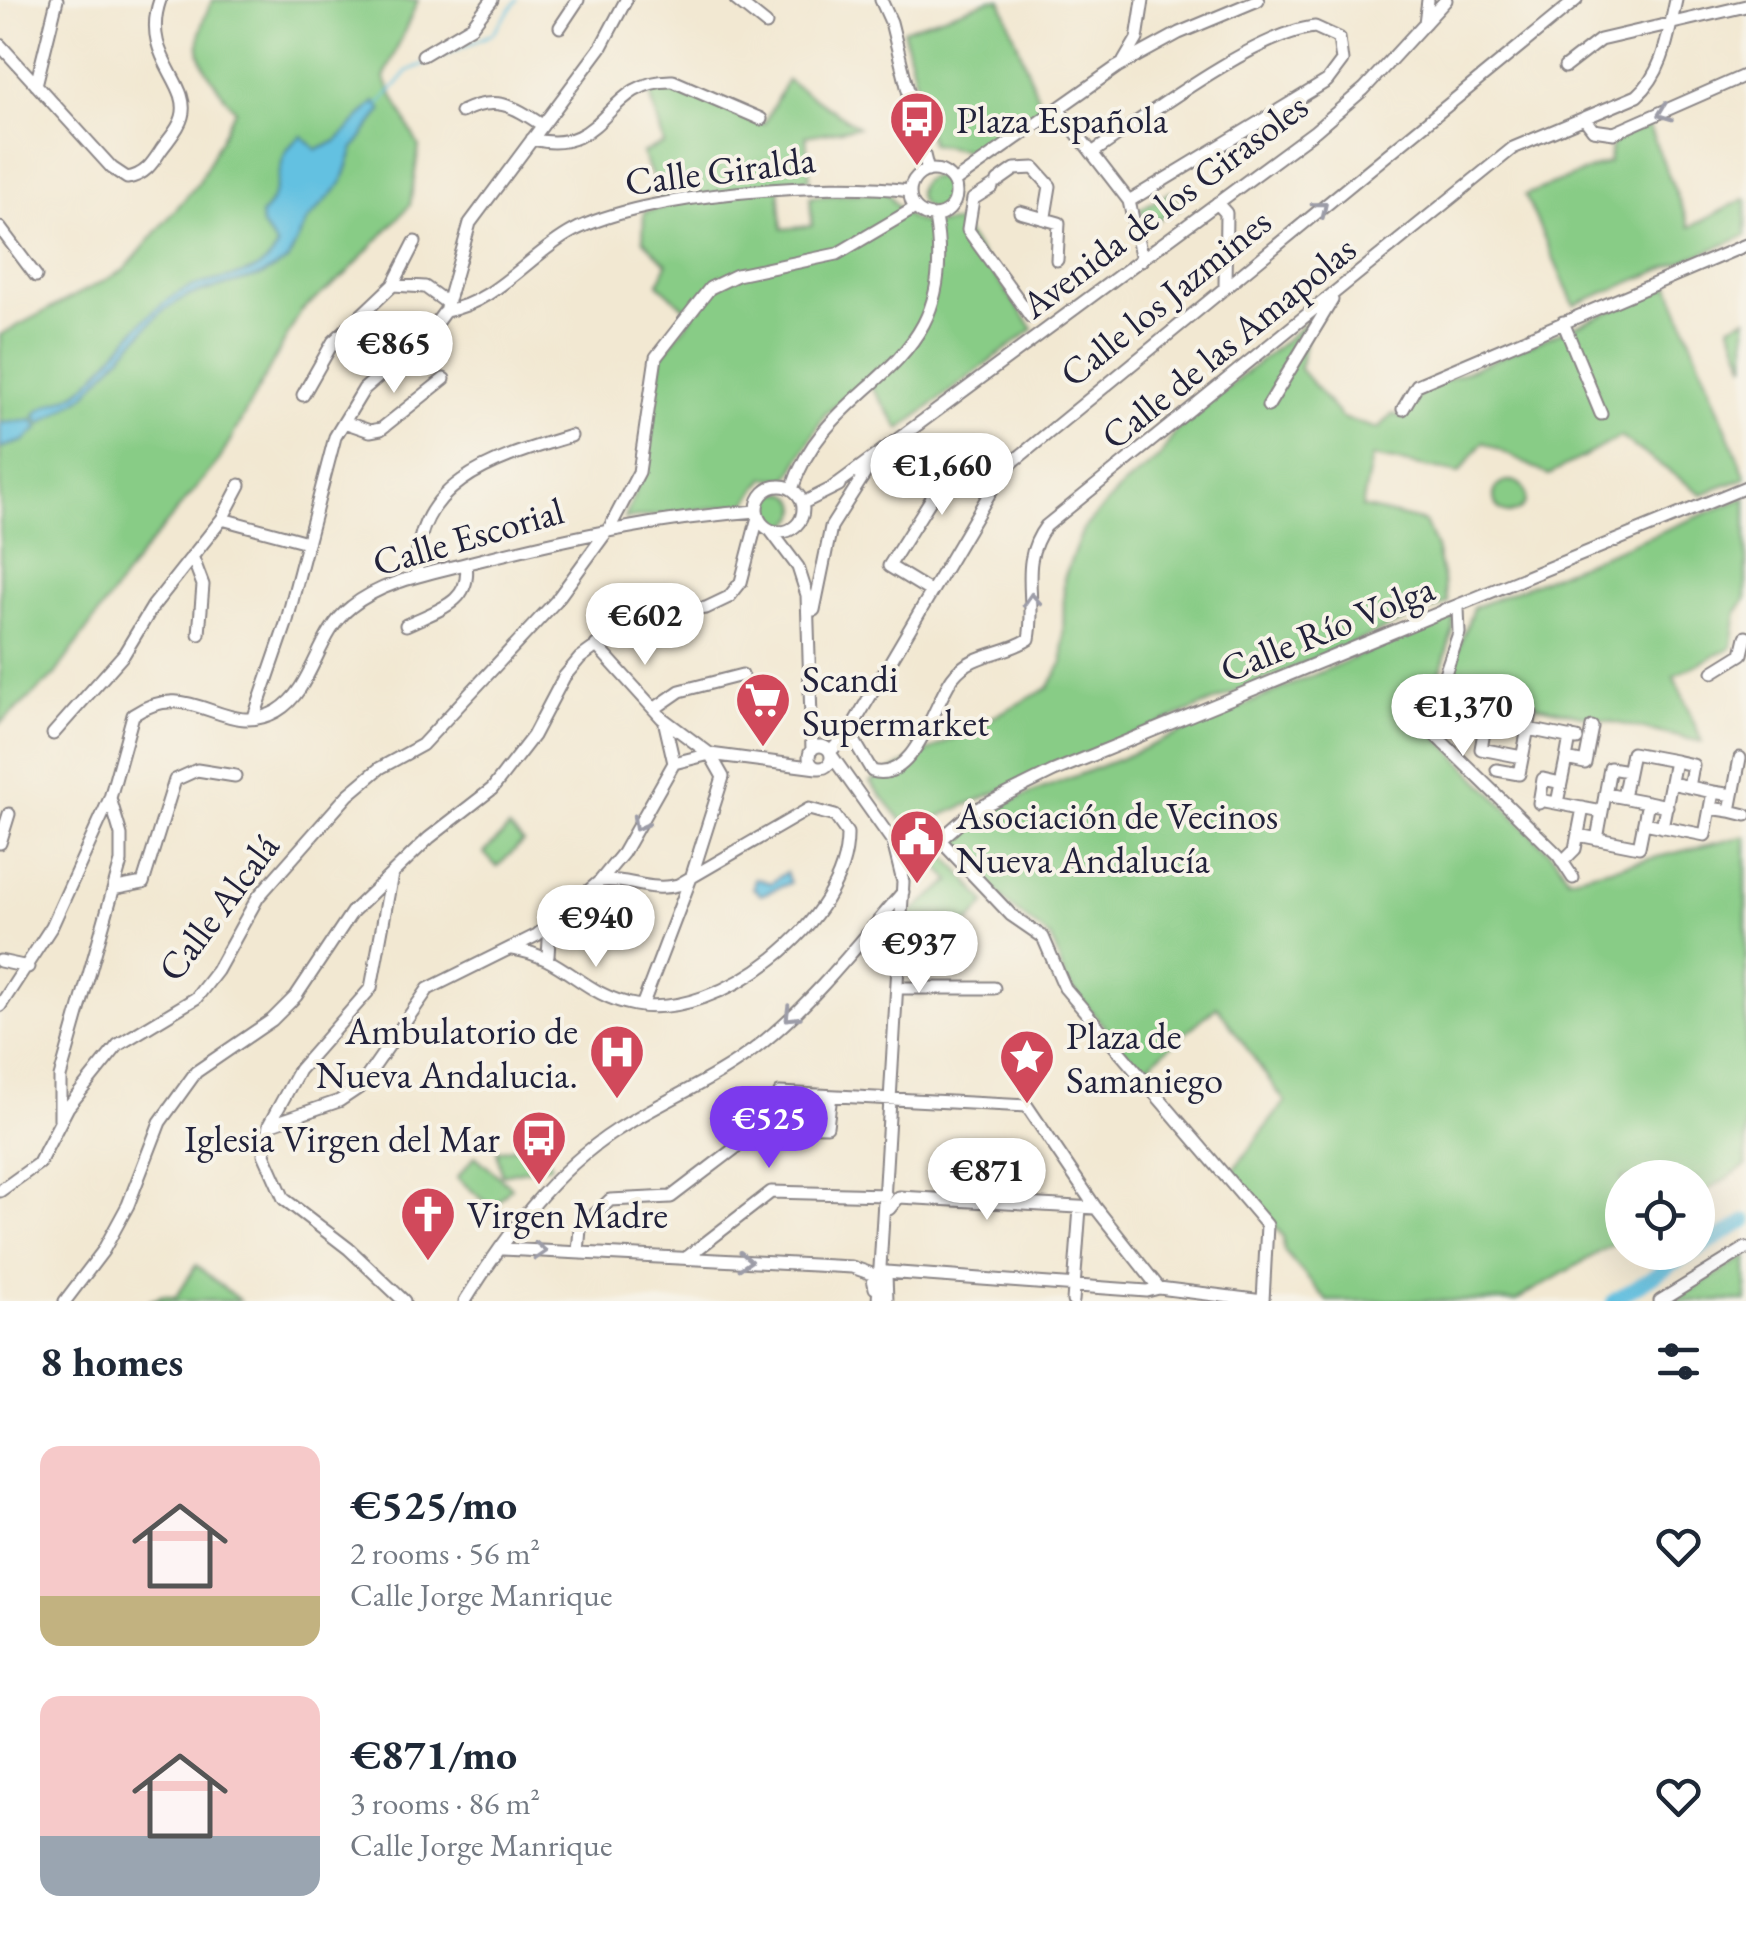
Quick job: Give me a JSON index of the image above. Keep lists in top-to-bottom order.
{
  "streets": {
    "street": [
      "Calle Giralda",
      "Avenida de los Girasoles",
      "Calle los Jazmines",
      "Calle de las Amapolas",
      "Calle Escorial",
      "Calle Río Volga",
      "Calle Alcalá"
    ]
  },
  "crossings": [
    ["Calle Giralda", "Calle Alcalá"],
    ["Avenida de los Girasoles", "Calle Escorial"],
    ["Calle los Jazmines", "Calle de las Amapolas"],
    ["Calle Escorial", "Calle Alcalá"]
  ],
  "one_way": ["Calle los Jazmines", "Calle de las Amapolas"],
  "places": {
    "bus stop": ["Plaza Española", "Iglesia Virgen del Mar"],
    "supermarket": ["Scandi Supermarket"],
    "public building": ["Asociación de Vecinos Nueva Andalucía"],
    "hospital": ["Ambulatorio de Nueva Andalucia."],
    "place": ["Plaza de Samaniego"],
    "church": ["Virgen Madre"]
  },
  "page": {
    "price": [
      "€865",
      "€1,660",
      "€602",
      "€1,370",
      "€940",
      "€937",
      "€525",
      "€871"
    ],
    "heading": "8 homes",
    "list": [
      {
        "name": "€525/mo",
        "note": "2 rooms · 56 m² · Calle Jorge Manrique"
      },
      {
        "name": "€871/mo",
        "note": "3 rooms · 86 m² · Calle Jorge Manrique"
      }
    ]
  }
}
